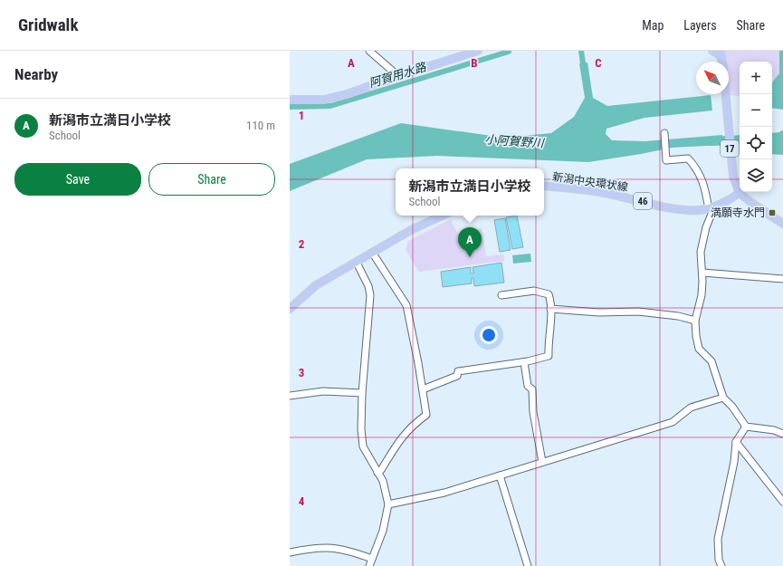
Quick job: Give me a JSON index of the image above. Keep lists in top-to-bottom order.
{
  "streets": {
    "main road": ["17", "新潟中央環状線", "46"]
  },
  "crossings": [
    ["17", "新潟中央環状線"]
  ],
  "water": ["阿賀用水路", "小阿賀野川"],
  "places": {
    "transit": ["満願寺水門"]
  },
  "north": "top left",
  "page": {
    "header": "Gridwalk",
    "nav": ["Map", "Layers", "Share"],
    "heading": "Nearby",
    "map_buttons": ["+", "−"],
    "list": [
      {
        "mark": "A",
        "name": "新潟市立満日小学校",
        "note": "School",
        "value": "110 m"
      }
    ],
    "buttons": ["Save", "Share"],
    "popup": ["新潟市立満日小学校", "School"],
    "pins": "A"
  },
  "grid": {
    "columns": ["A", "B", "C"],
    "rows": [
      "1",
      "2",
      "3",
      "4"
    ]
  }
}
